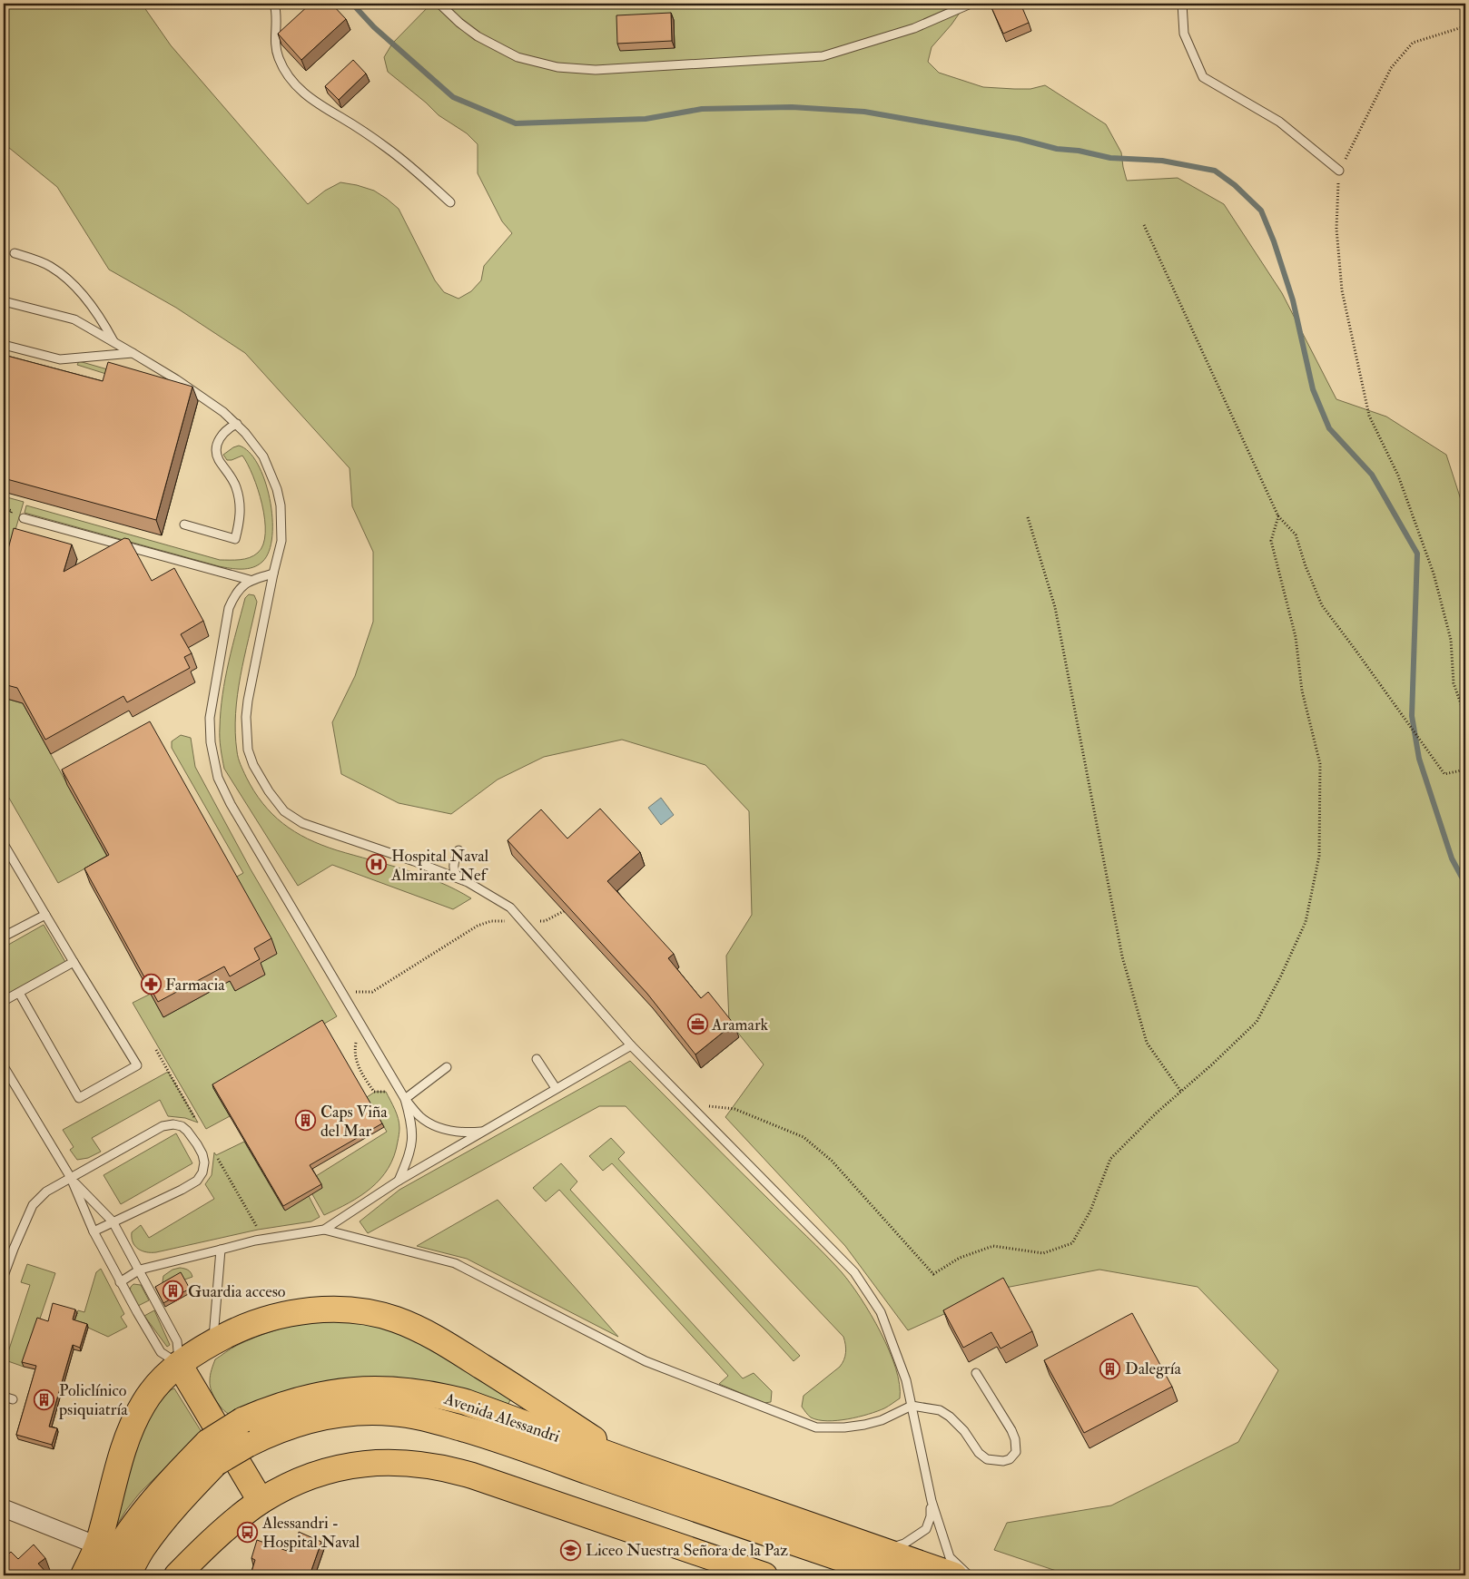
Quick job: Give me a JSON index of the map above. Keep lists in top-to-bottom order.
{
  "streets": {
    "main road": ["Avenida Alessandri"]
  },
  "places": {
    "hospital": ["Hospital Naval Almirante Nef"],
    "pharmacy": ["Farmacia"],
    "office": ["Aramark"],
    "building": [
      "Caps Viña del Mar",
      "Guardia acceso",
      "Dalegría",
      "Policlínico psiquiatría"
    ],
    "bus stop": ["Alessandri - Hospital Naval"],
    "school or university": ["Liceo Nuestra Señora de la Paz"]
  }
}
